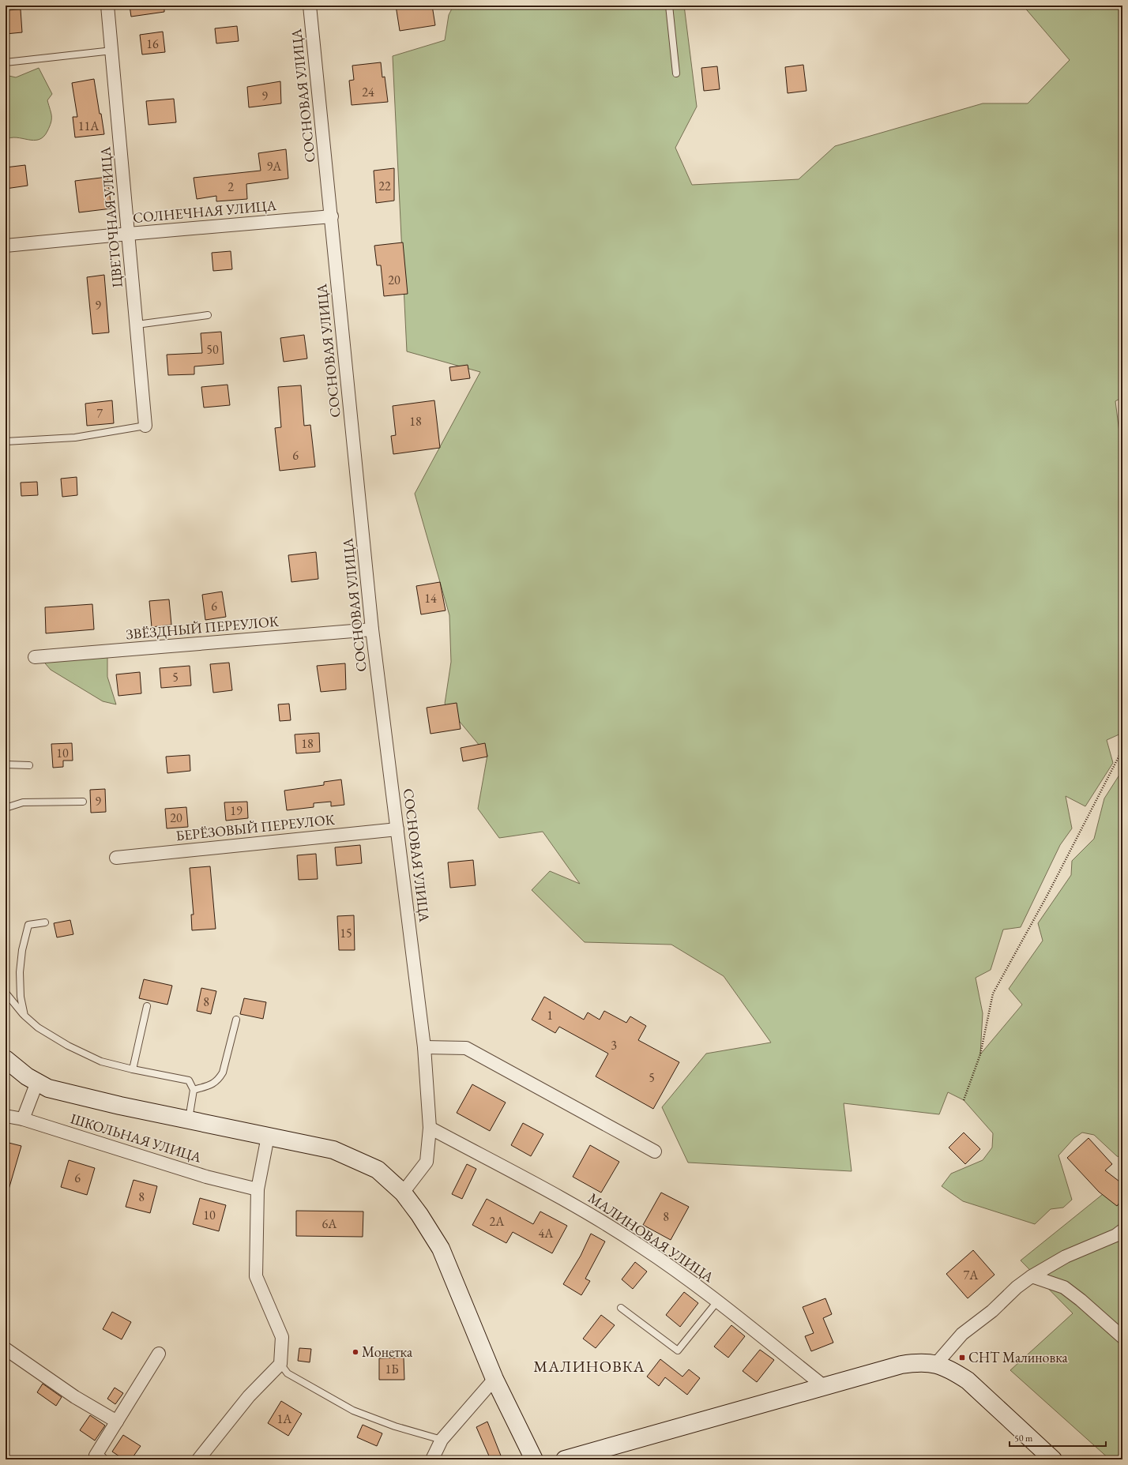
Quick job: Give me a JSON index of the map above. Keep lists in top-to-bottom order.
{
  "streets": {
    "street": [
      "СОСНОВАЯ УЛИЦА",
      "СОЛНЕЧНАЯ УЛИЦА",
      "ЦВЕТОЧНАЯ УЛИЦА",
      "ЗВЁЗДНЫЙ ПЕРЕУЛОК",
      "БЕРЁЗОВЫЙ ПЕРЕУЛОК",
      "ШКОЛЬНАЯ УЛИЦА",
      "МАЛИНОВАЯ УЛИЦА"
    ]
  },
  "crossings": [
    ["СОСНОВАЯ УЛИЦА", "СОЛНЕЧНАЯ УЛИЦА"],
    ["СОСНОВАЯ УЛИЦА", "ЗВЁЗДНЫЙ ПЕРЕУЛОК"],
    ["СОСНОВАЯ УЛИЦА", "БЕРЁЗОВЫЙ ПЕРЕУЛОК"],
    ["СОСНОВАЯ УЛИЦА", "МАЛИНОВАЯ УЛИЦА"],
    ["СОЛНЕЧНАЯ УЛИЦА", "ЦВЕТОЧНАЯ УЛИЦА"]
  ],
  "districts": ["МАЛИНОВКА"],
  "places": {
    "other": ["Монетка"],
    "transit": ["СНТ Малиновка"]
  },
  "house_numbers": [
    "16",
    "24",
    "9",
    "11А",
    "9А",
    "22",
    "2",
    "20",
    "9",
    "50",
    "7",
    "18",
    "6",
    "14",
    "6",
    "5",
    "18",
    "10",
    "9",
    "19",
    "20",
    "15",
    "8",
    "1",
    "3",
    "5",
    "6",
    "8",
    "10",
    "8",
    "2А",
    "6А",
    "4А",
    "7А",
    "1Б",
    "1А"
  ],
  "scale_bar": "50 m"
}
